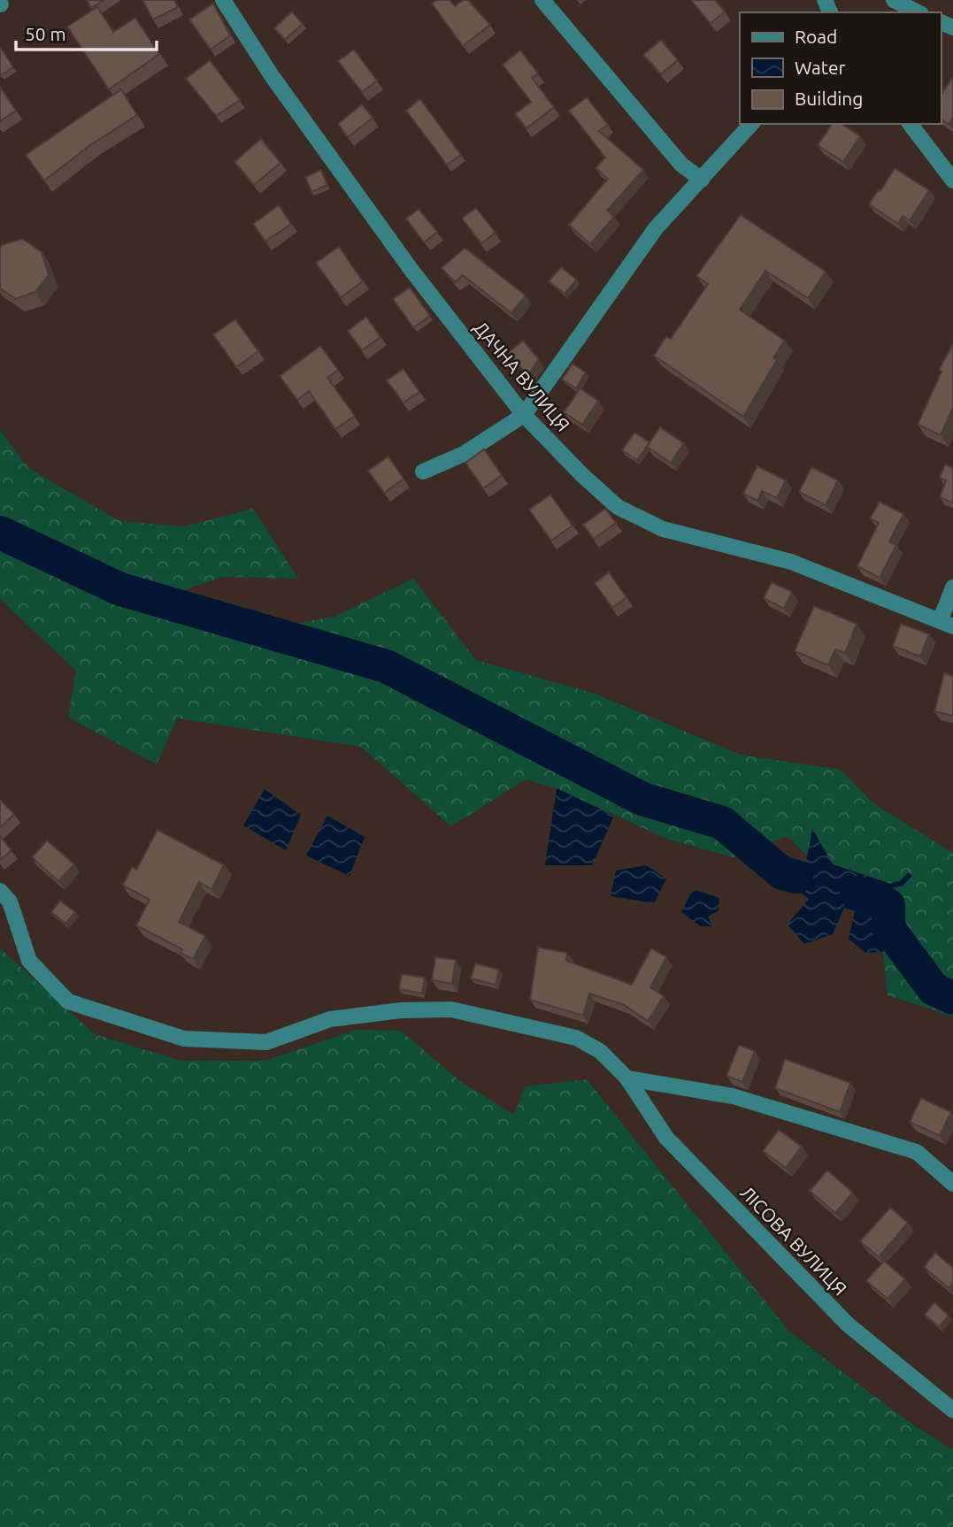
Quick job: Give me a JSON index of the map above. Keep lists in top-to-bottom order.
{
  "streets": {
    "street": ["ДАЧНА ВУЛИЦЯ", "ЛІСОВА ВУЛИЦЯ"]
  },
  "legend": ["Road", "Water", "Building"],
  "scale_bar": "50 m"
}
